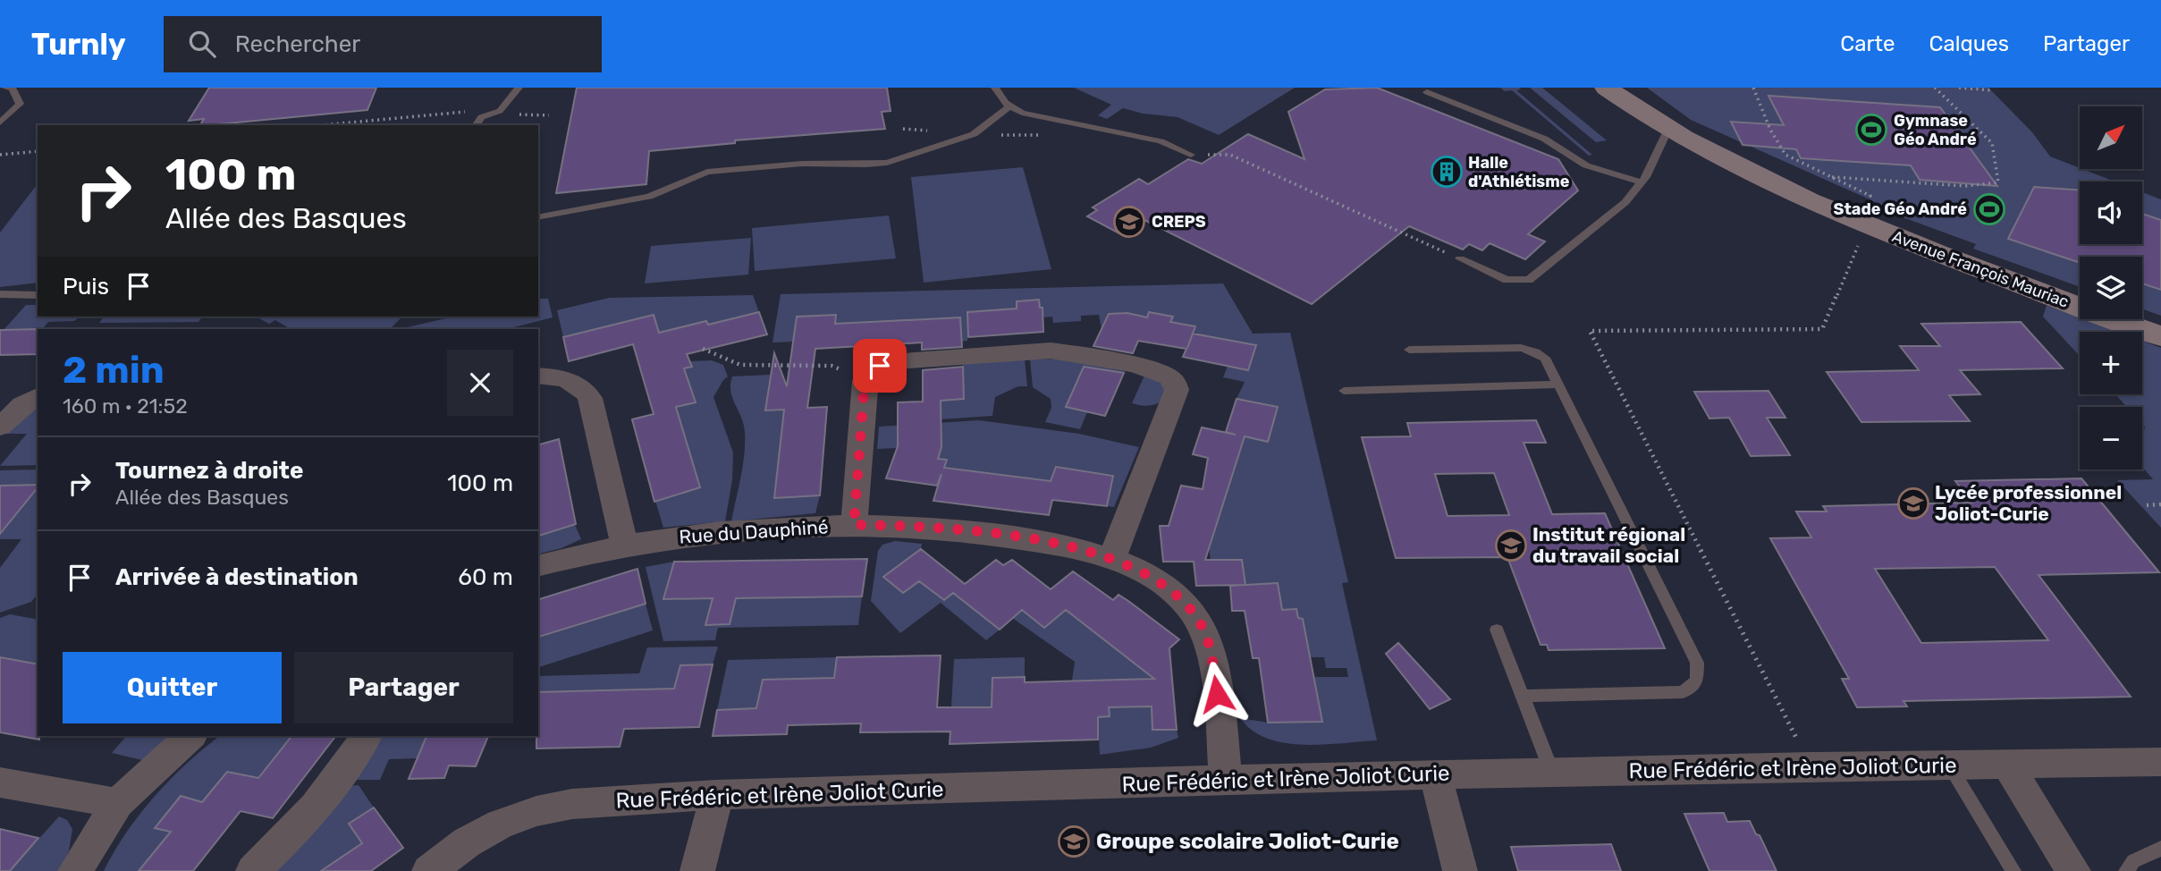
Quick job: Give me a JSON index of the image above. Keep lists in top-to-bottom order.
{
  "streets": {
    "street": ["Avenue François Mauriac", "Rue du Dauphiné", "Rue Frédéric et Irène Joliot Curie"]
  },
  "crossings": [
    ["Rue du Dauphiné", "Rue Frédéric et Irène Joliot Curie"]
  ],
  "places": {
    "sports": ["Gymnase Géo André", "Stade Géo André"],
    "building": ["Halle d'Athlétisme"],
    "school or university": [
      "CREPS",
      "Lycée professionnel Joliot-Curie",
      "Institut régional du travail social",
      "Groupe scolaire Joliot-Curie"
    ]
  },
  "north": "top right",
  "page": {
    "header": "Turnly",
    "search": "Rechercher",
    "nav": ["Carte", "Calques", "Partager"],
    "map_buttons": ["+", "−"],
    "turn": ["100 m", "Allée des Basques"],
    "then": "Puis",
    "heading": ["2 min", "160 m · 21:52"],
    "list": [
      {
        "name": "Tournez à droite",
        "note": "Allée des Basques",
        "value": "100 m"
      },
      {
        "name": "Arrivée à destination",
        "value": "60 m"
      }
    ],
    "buttons": ["Quitter", "Partager"]
  }
}
